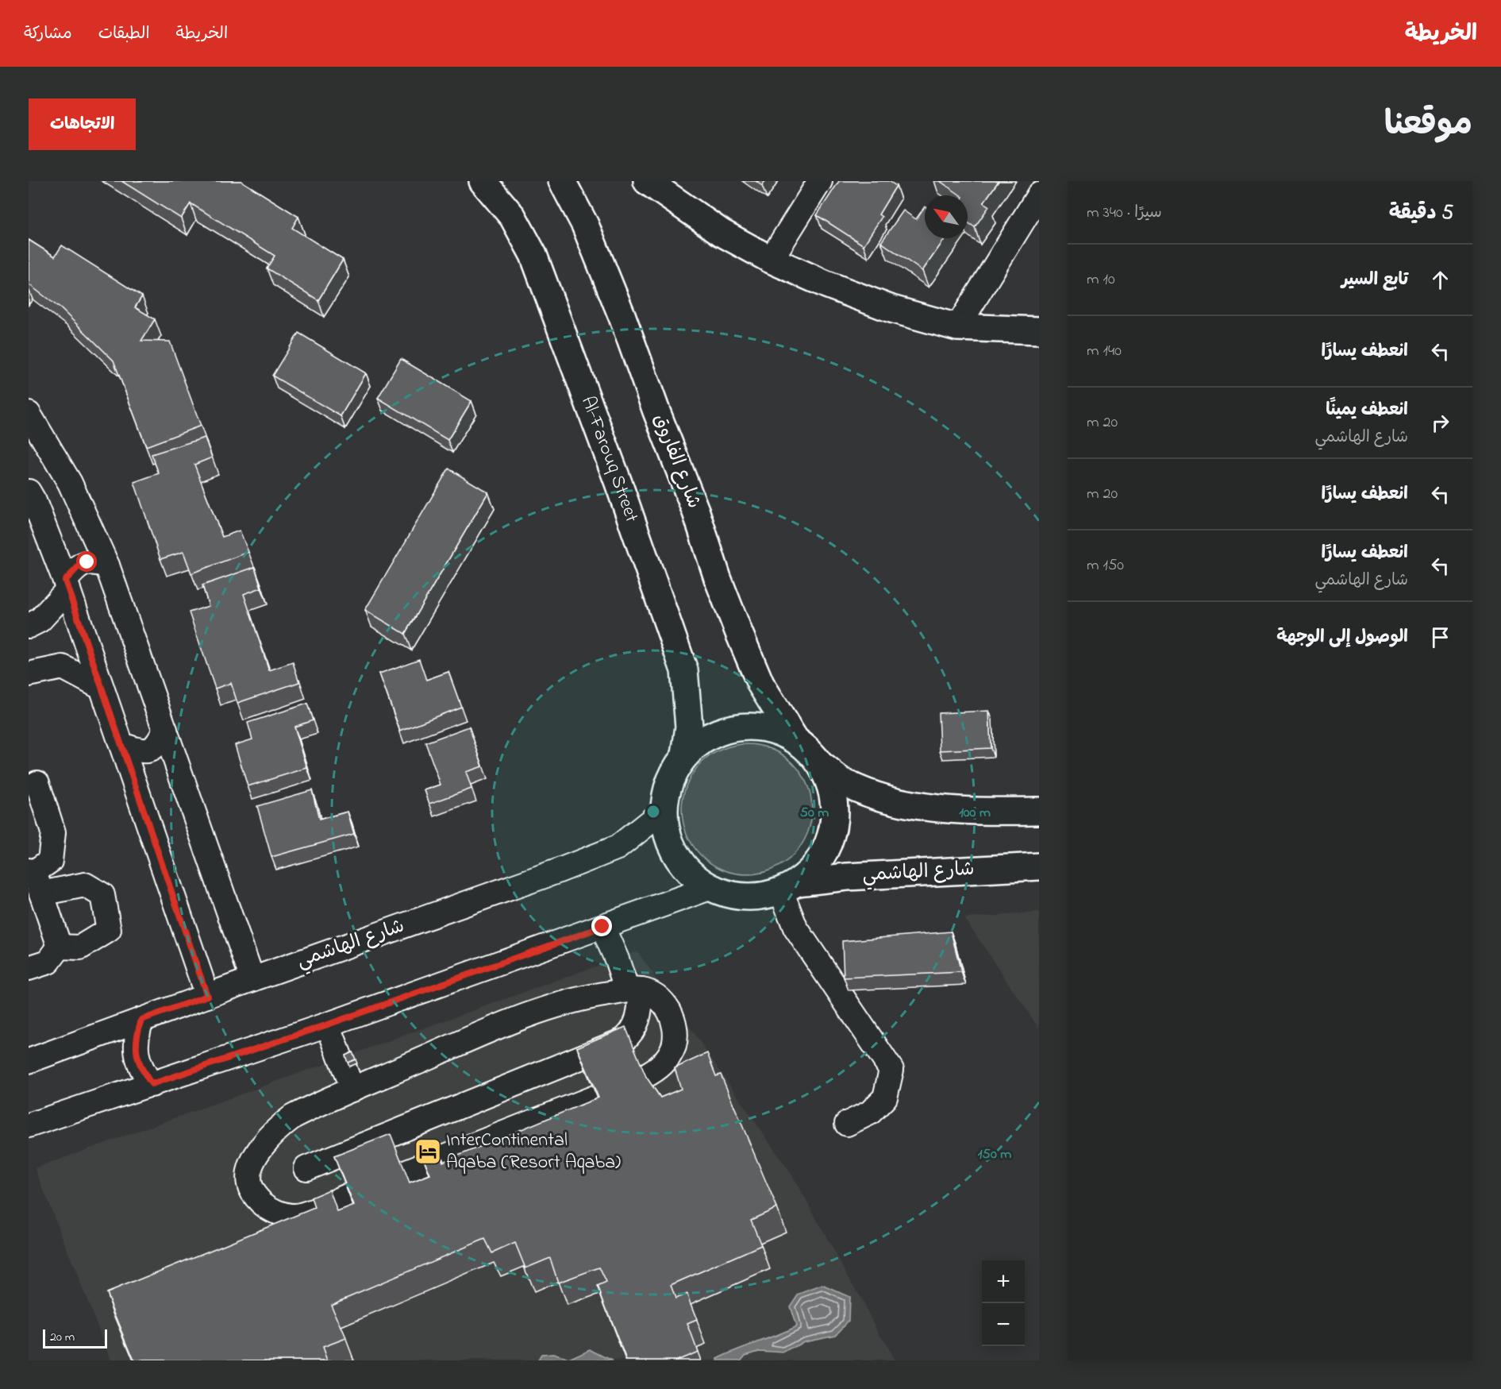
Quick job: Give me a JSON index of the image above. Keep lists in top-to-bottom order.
{
  "streets": {
    "main road": ["Al-Farouq Street", "شارع الفاروق", "شارع الهاشمي"]
  },
  "crossings": [
    ["Al-Farouq Street", "شارع الهاشمي"]
  ],
  "places": {
    "hotel": ["InterContinental Aqaba (Resort Aqaba)"]
  },
  "scale_bar": "20 m",
  "north": "top left",
  "page": {
    "header": "الخريطة",
    "nav": ["الخريطة", "الطبقات", "مشاركة"],
    "title": "موقعنا",
    "buttons": "الاتجاهات",
    "heading": ["5 دقيقة", "سيرًا · 340 m"],
    "list": [
      ["تابع السير", "10 m"],
      ["انعطف يسارًا", "140 m"],
      ["انعطف يمينًا", "شارع الهاشمي", "20 m"],
      ["انعطف يسارًا", "20 m"],
      ["انعطف يسارًا", "شارع الهاشمي", "150 m"],
      "الوصول إلى الوجهة"
    ],
    "map_buttons": ["+", "−"],
    "scale": "20 m"
  },
  "rings": ["50 m", "100 m", "150 m"]
}
